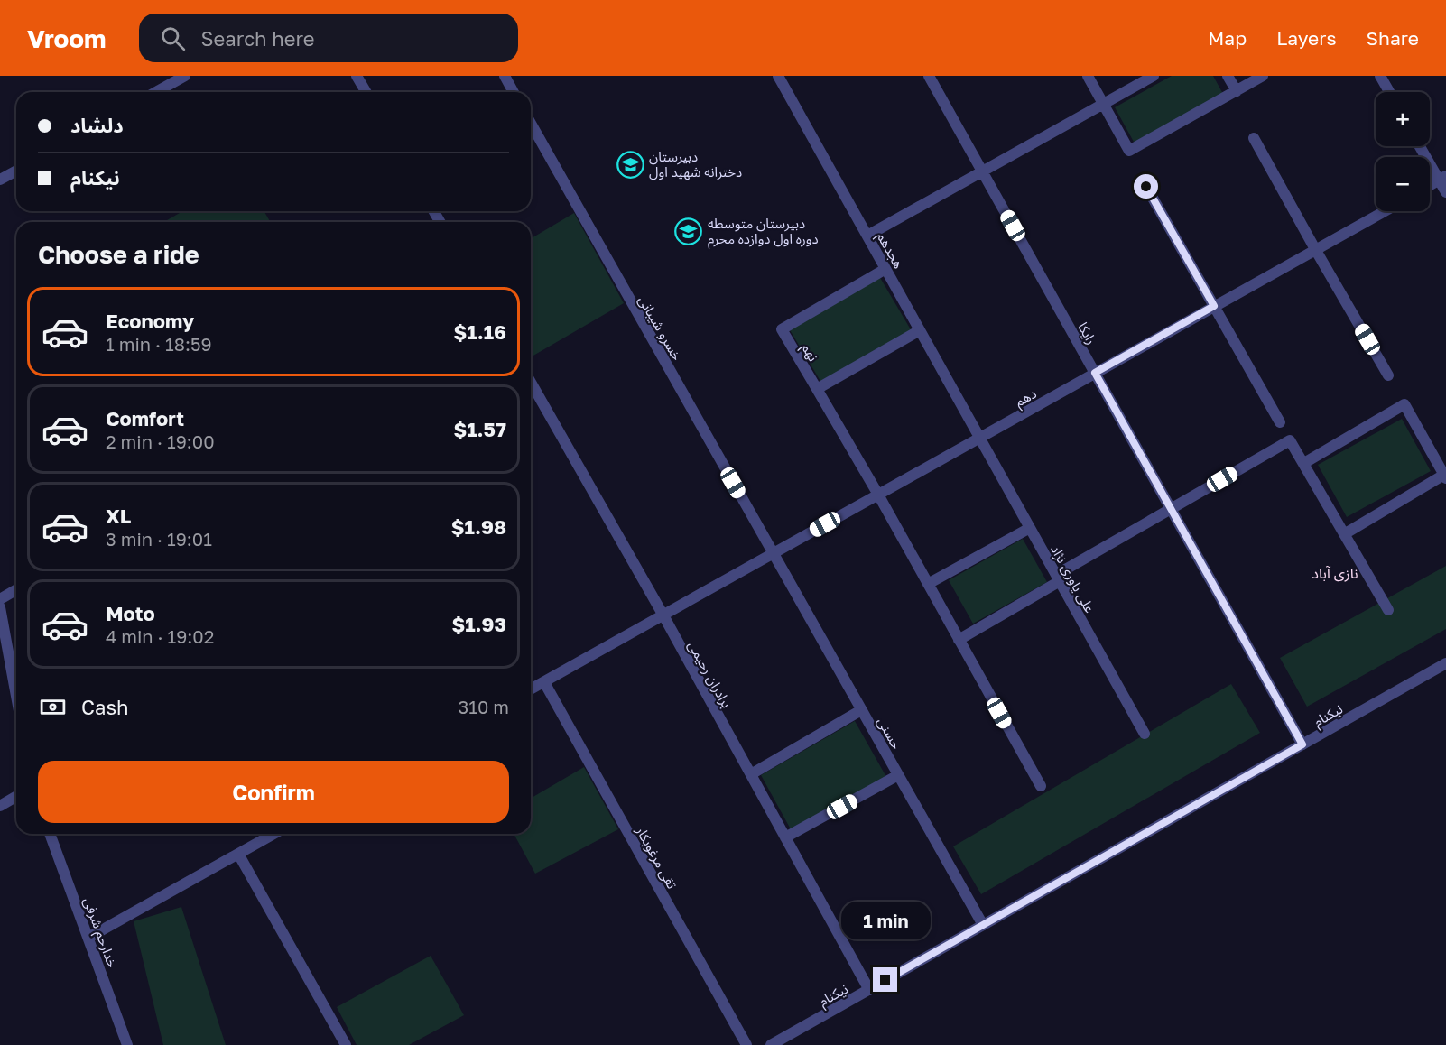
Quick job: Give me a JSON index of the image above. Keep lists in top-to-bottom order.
{
  "streets": {
    "street": [
      "هجدهم",
      "خسرو شیبانی",
      "رایکا",
      "نهم",
      "دهم",
      "علی یاوری نژاد",
      "برادران رحیمی",
      "نیکنام",
      "حسنی",
      "تقی مرغوبکار",
      "خدارحم شرفی"
    ]
  },
  "crossings": [
    ["هجدهم", "نهم"],
    ["هجدهم", "دهم"],
    ["هجدهم", "علی یاوری نژاد"],
    ["خسرو شیبانی", "دهم"],
    ["خسرو شیبانی", "حسنی"],
    ["رایکا", "دهم"],
    ["رایکا", "نیکنام"],
    ["دهم", "علی یاوری نژاد"],
    ["دهم", "برادران رحیمی"],
    ["دهم", "حسنی"],
    ["دهم", "تقی مرغوبکار"],
    ["برادران رحیمی", "نیکنام"],
    ["نیکنام", "حسنی"]
  ],
  "districts": ["نازی آباد"],
  "places": {
    "school or university": ["دبيرستان دخترانه شهید اول", "دبیرستان متوسطه دوره اول دوازده محرم"]
  },
  "page": {
    "header": "Vroom",
    "search": "Search here",
    "nav": ["Map", "Layers", "Share"],
    "map_buttons": ["+", "−"],
    "banner": ["دلشاد", "نیکنام"],
    "heading": "Choose a ride",
    "list": [
      {
        "name": "Economy",
        "note": "1 min · 18:59",
        "value": "$1.16"
      },
      {
        "name": "Comfort",
        "note": "2 min · 19:00",
        "value": "$1.57"
      },
      {
        "name": "XL",
        "note": "3 min · 19:01",
        "value": "$1.98"
      },
      {
        "name": "Moto",
        "note": "4 min · 19:02",
        "value": "$1.93"
      }
    ],
    "pay": ["Cash", "310 m"],
    "buttons": "Confirm",
    "bubble": "1 min"
  }
}
